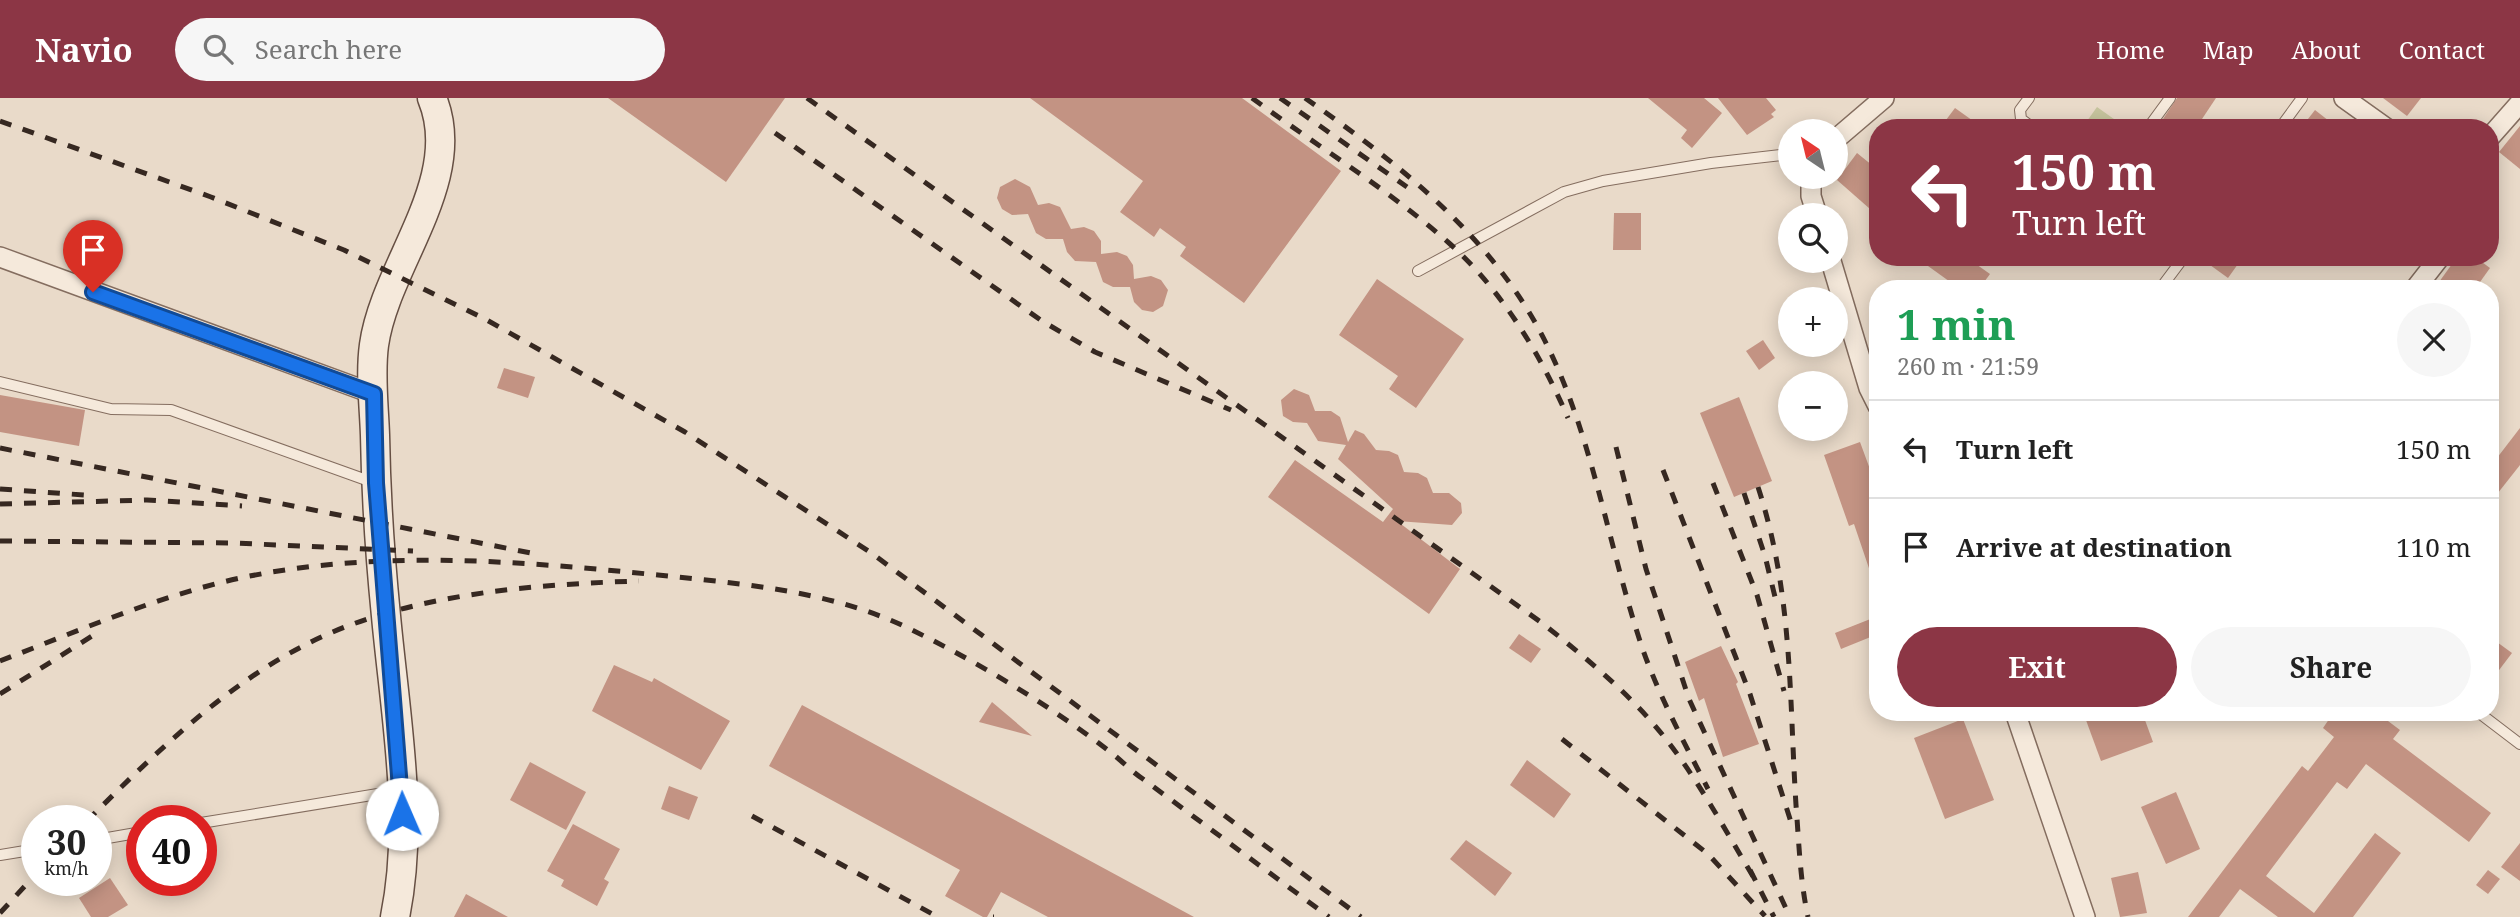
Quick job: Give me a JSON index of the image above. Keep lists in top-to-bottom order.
{
  "north": "top left",
  "page": {
    "header": "Navio",
    "search": "Search here",
    "nav": [
      "Home",
      "Map",
      "About",
      "Contact"
    ],
    "map_buttons": ["+", "−"],
    "turn": ["150 m", "Turn left"],
    "heading": ["1 min", "260 m · 21:59"],
    "list": [
      {
        "name": "Turn left",
        "value": "150 m"
      },
      {
        "name": "Arrive at destination",
        "value": "110 m"
      }
    ],
    "buttons": ["Exit", "Share"],
    "speed": "30 km/h",
    "limit": "40"
  }
}
